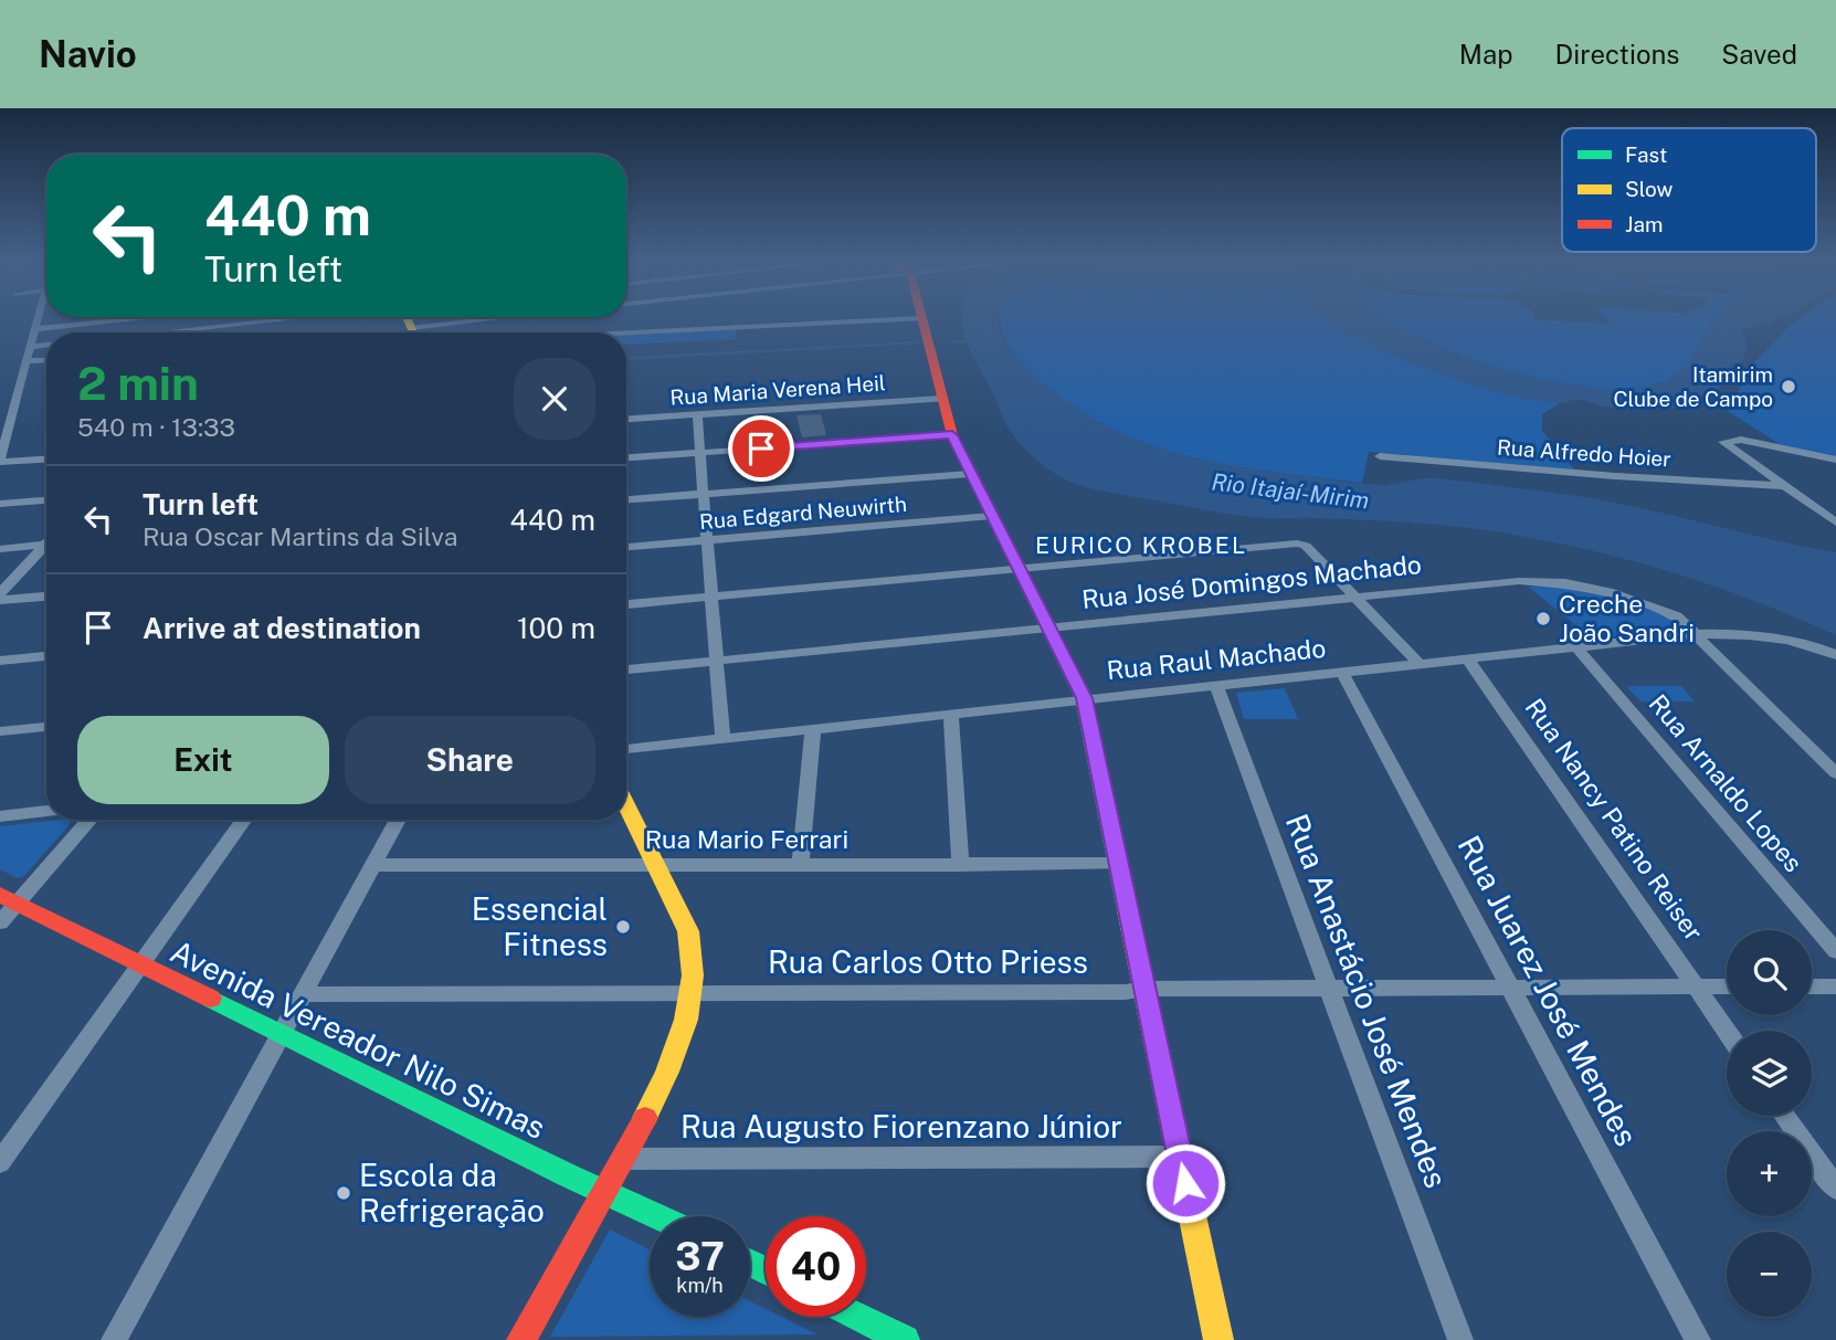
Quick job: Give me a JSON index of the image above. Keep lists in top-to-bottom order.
{
  "streets": {
    "street": [
      "Rua Maria Verena Heil",
      "Rua Alfredo Hoier",
      "Rua Edgard Neuwirth",
      "Rua José Domingos Machado",
      "Rua Raul Machado",
      "Rua Arnaldo Lopes",
      "Rua Nancy Patino Reiser",
      "Rua Mario Ferrari",
      "Rua Carlos Otto Priess",
      "Rua Juarez José Mendes",
      "Rua Anastácio José Mendes",
      "Avenida Vereador Nilo Simas",
      "Rua Augusto Fiorenzano Júnior"
    ]
  },
  "crossings": [
    ["Rua José Domingos Machado", "Rua Raul Machado"],
    ["Rua Raul Machado", "Rua Arnaldo Lopes"],
    ["Rua Raul Machado", "Rua Nancy Patino Reiser"],
    ["Rua Raul Machado", "Rua Juarez José Mendes"],
    ["Rua Raul Machado", "Rua Anastácio José Mendes"],
    ["Rua Nancy Patino Reiser", "Rua Carlos Otto Priess"],
    ["Rua Carlos Otto Priess", "Rua Juarez José Mendes"],
    ["Rua Carlos Otto Priess", "Rua Anastácio José Mendes"]
  ],
  "districts": ["EURICO KROBEL"],
  "water": ["Rio Itajaí-Mirim"],
  "places": [
    "Itamirim Clube de Campo",
    "Creche João Sandri",
    "Essencial Fitness",
    "Escola da Refrigeração"
  ],
  "legend": ["Fast", "Slow", "Jam"],
  "page": {
    "header": "Navio",
    "nav": ["Map", "Directions", "Saved"],
    "turn": ["440 m", "Turn left"],
    "heading": ["2 min", "540 m · 13:33"],
    "list": [
      {
        "name": "Turn left",
        "note": "Rua Oscar Martins da Silva",
        "value": "440 m"
      },
      {
        "name": "Arrive at destination",
        "value": "100 m"
      }
    ],
    "buttons": ["Exit", "Share"],
    "map_buttons": ["+", "−"],
    "speed": "37 km/h",
    "limit": "40"
  }
}
